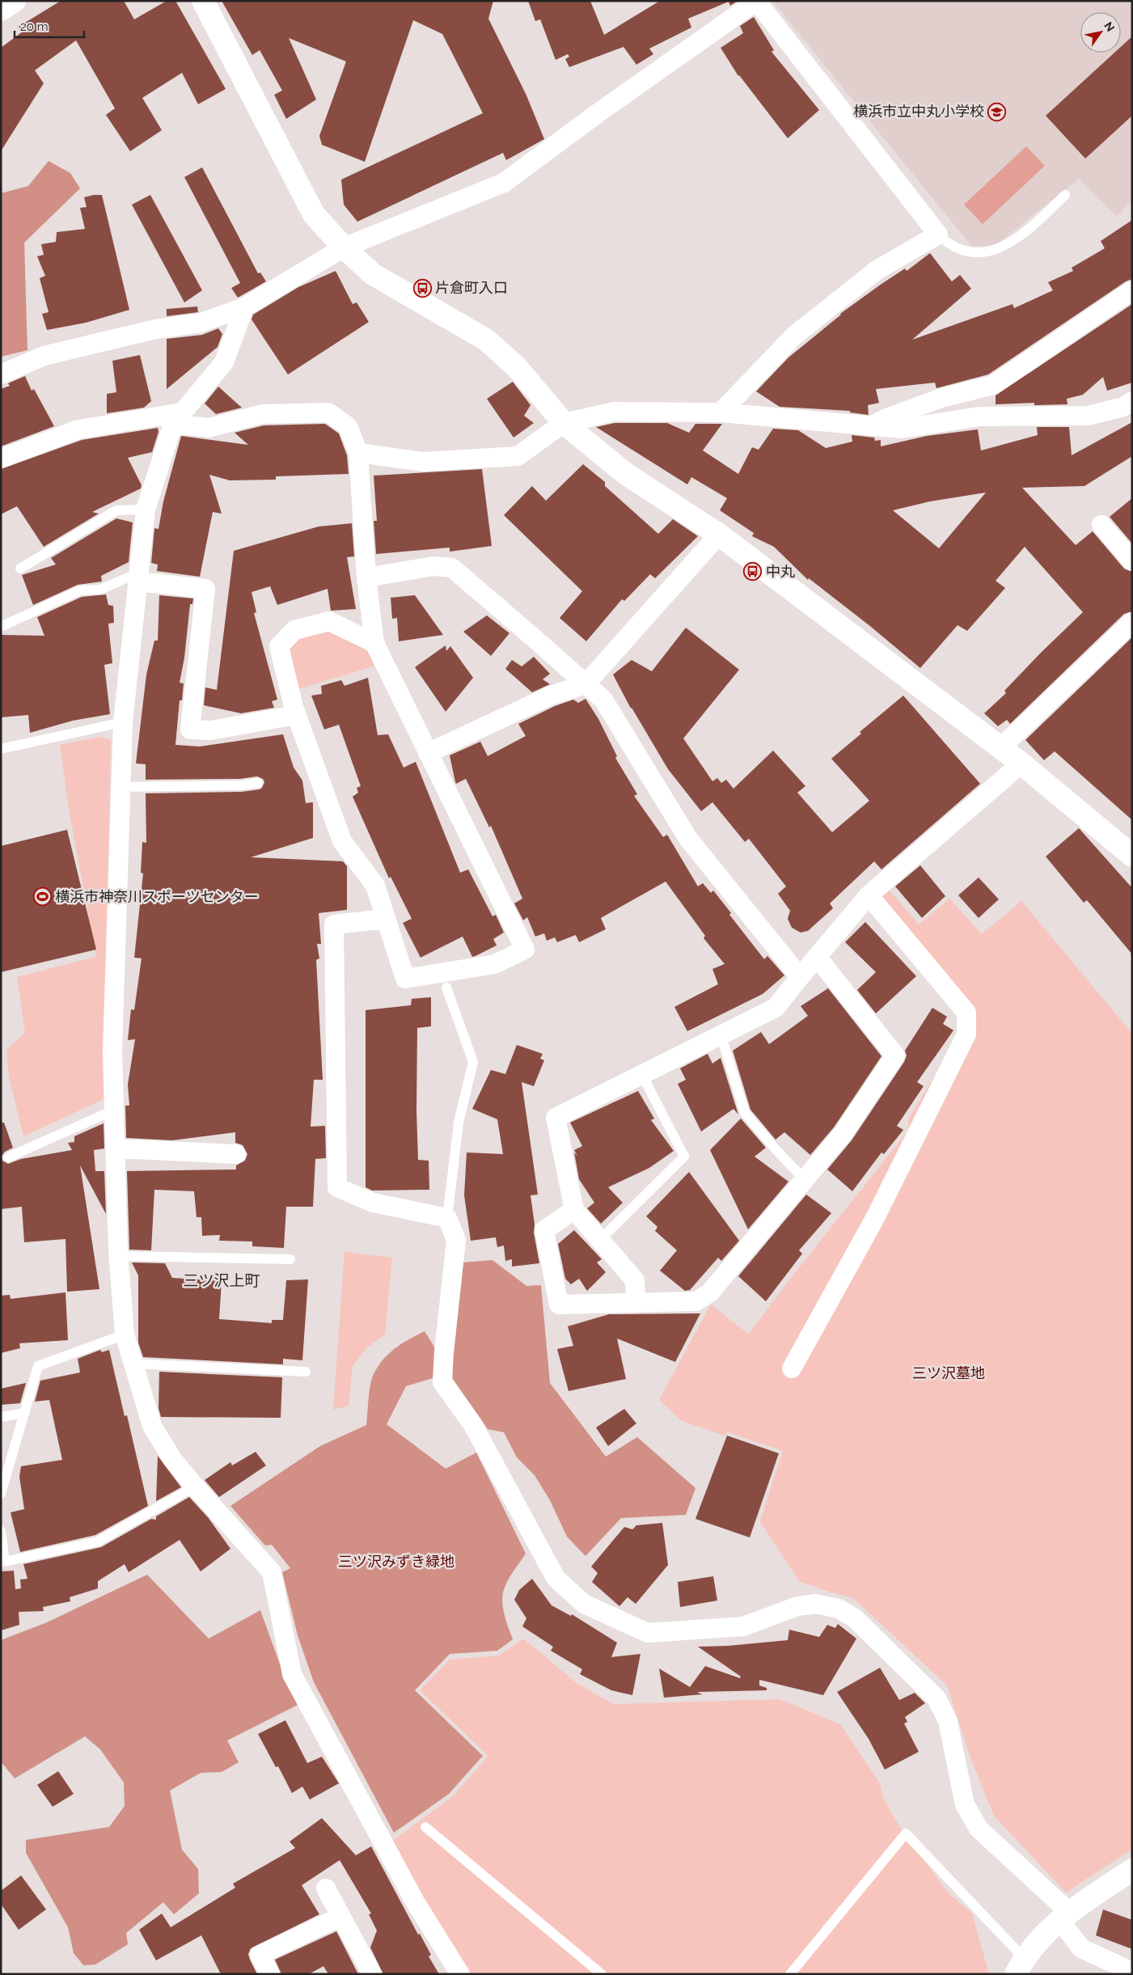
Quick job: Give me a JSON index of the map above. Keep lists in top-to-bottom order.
{
  "districts": ["三ツ沢上町"],
  "parks": ["三ツ沢墓地", "三ツ沢みずき緑地"],
  "places": {
    "school or university": ["横浜市立中丸小学校"],
    "bus stop": ["片倉町入口", "中丸"],
    "sports": ["横浜市神奈川スポーツセンター"]
  },
  "scale_bar": "20 m",
  "north": "top right"
}
